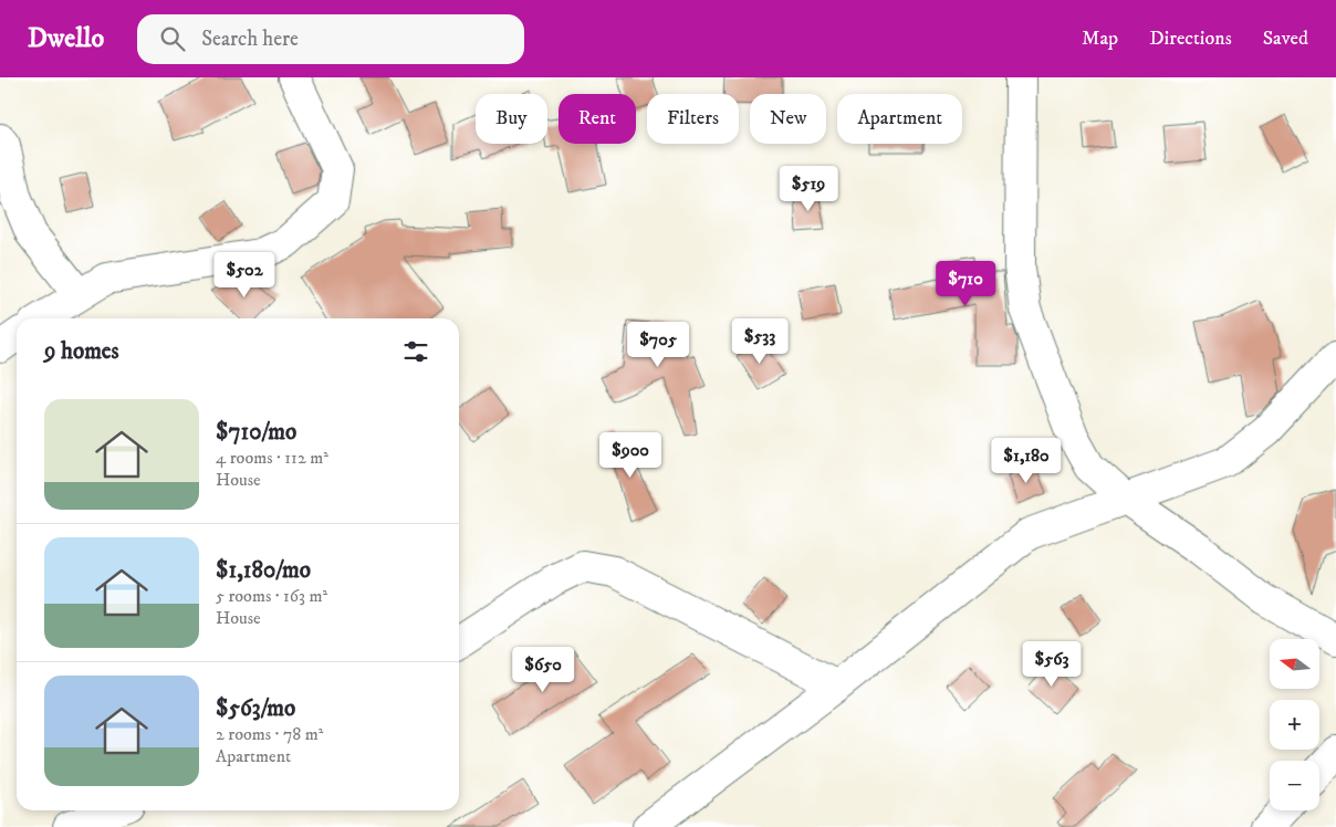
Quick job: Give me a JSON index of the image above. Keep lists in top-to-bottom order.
{
  "north": "left",
  "page": {
    "header": "Dwello",
    "search": "Search here",
    "nav": ["Map", "Directions", "Saved"],
    "chip": [
      "Buy",
      "Rent",
      "Filters",
      "New",
      "Apartment"
    ],
    "price": [
      "$519",
      "$502",
      "$710",
      "$533",
      "$705",
      "$900",
      "$1,180",
      "$563",
      "$650"
    ],
    "heading": "9 homes",
    "list": [
      {
        "name": "$710/mo",
        "note": "4 rooms · 112 m² · House"
      },
      {
        "name": "$1,180/mo",
        "note": "5 rooms · 163 m² · House"
      },
      {
        "name": "$563/mo",
        "note": "2 rooms · 78 m² · Apartment"
      }
    ],
    "map_buttons": ["+", "−"]
  }
}
